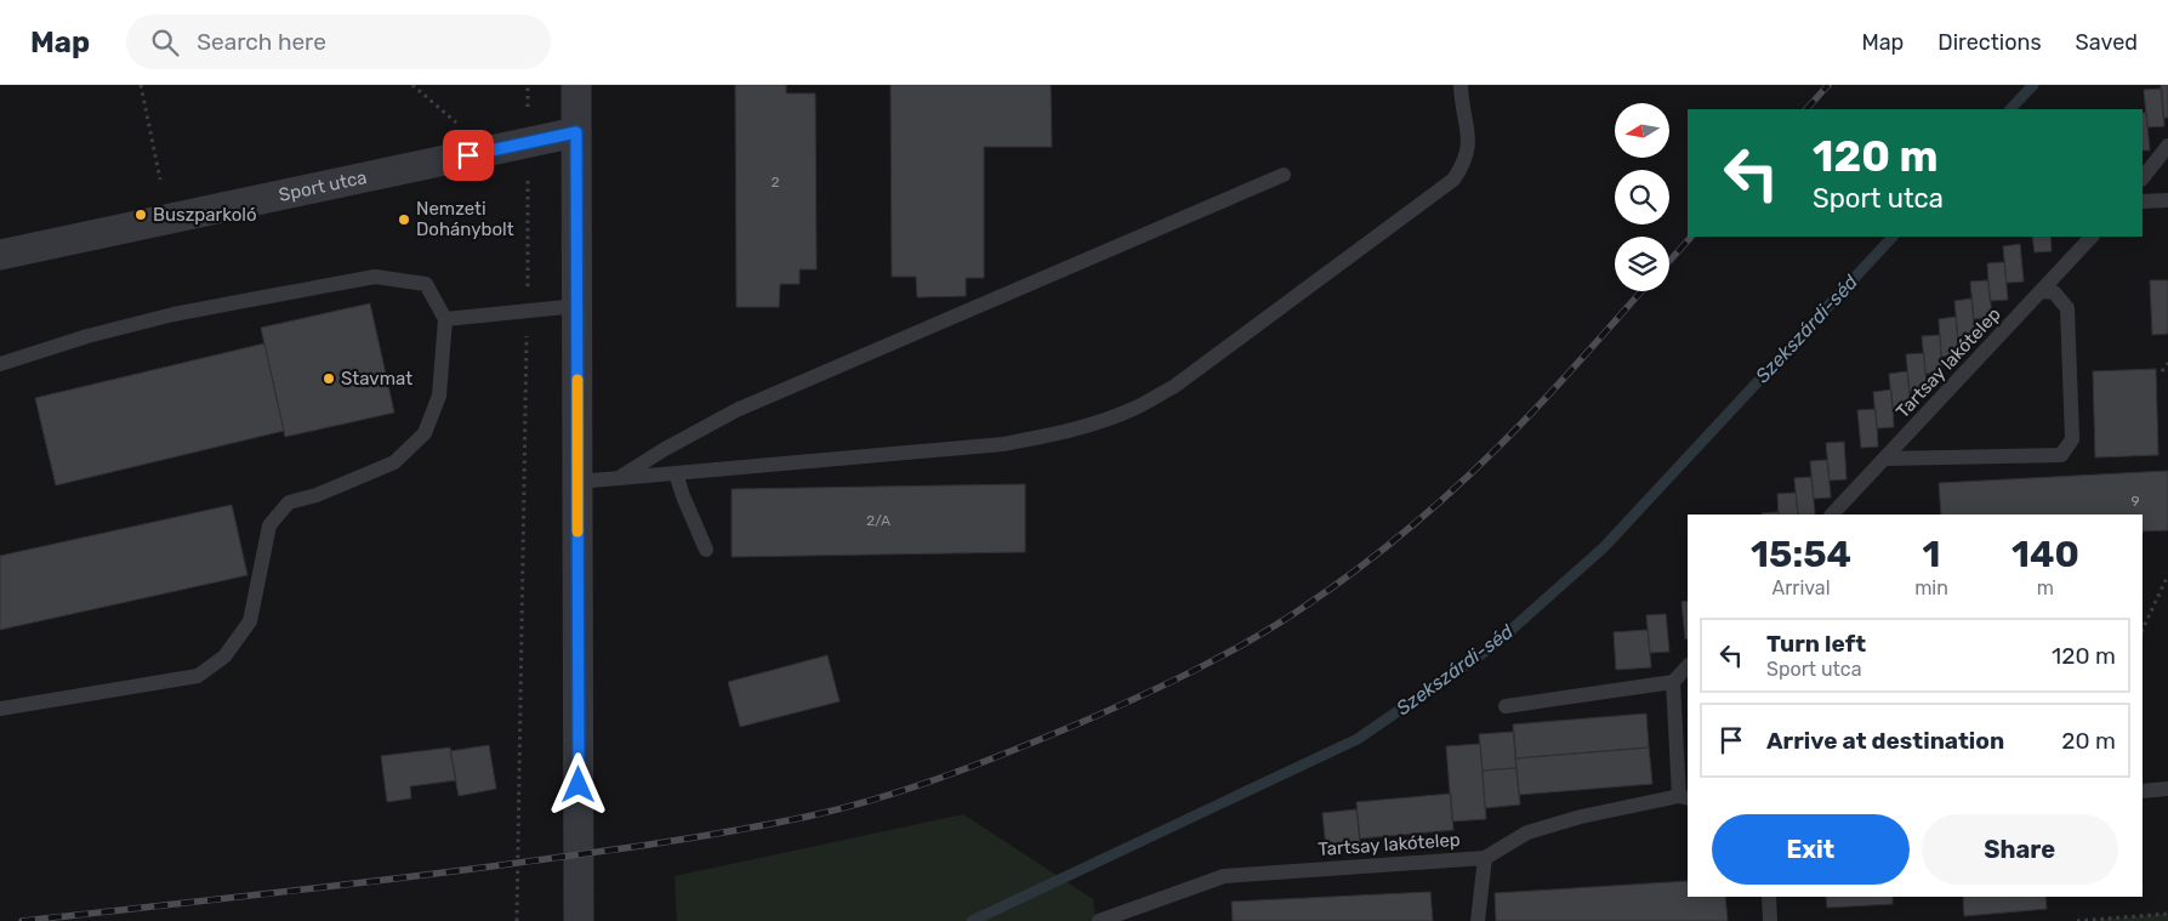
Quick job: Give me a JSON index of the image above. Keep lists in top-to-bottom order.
{
  "streets": {
    "street": ["Sport utca"],
    "lane": ["Tartsay lakótelep"]
  },
  "water": ["Szekszárdi-séd"],
  "places": ["Buszparkoló", "Nemzeti Dohánybolt", "Stavmat"],
  "house_numbers": ["2", "9", "2/A"],
  "north": "left",
  "page": {
    "header": "Map",
    "search": "Search here",
    "nav": ["Map", "Directions", "Saved"],
    "turn": ["120 m", "Sport utca"],
    "eta": [
      "15:54",
      "Arrival",
      "1",
      "min",
      "140",
      "m"
    ],
    "list": [
      {
        "name": "Turn left",
        "note": "Sport utca",
        "value": "120 m"
      },
      {
        "name": "Arrive at destination",
        "value": "20 m"
      }
    ],
    "buttons": ["Exit", "Share"]
  }
}
